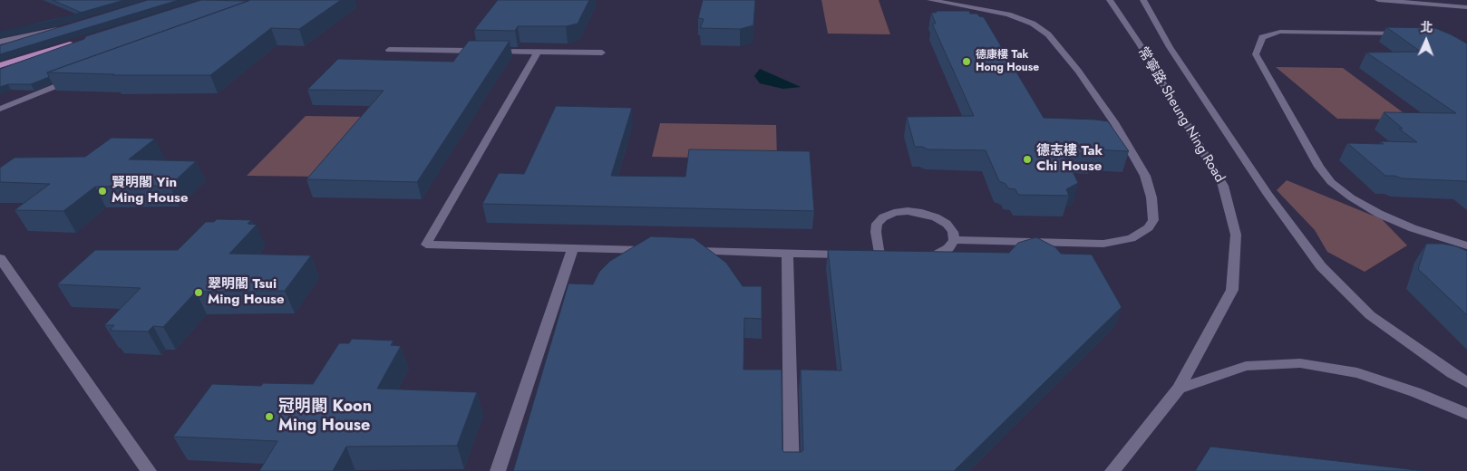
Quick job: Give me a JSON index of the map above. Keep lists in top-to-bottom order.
{
  "streets": {
    "street": ["常寧路 Sheung Ning Road"]
  },
  "places": [
    "德康樓 Tak Hong House",
    "德志樓 Tak Chi House",
    "賢明閣 Yin Ming House",
    "翠明閣 Tsui Ming House",
    "冠明閣 Koon Ming House"
  ],
  "north": "top"
}
